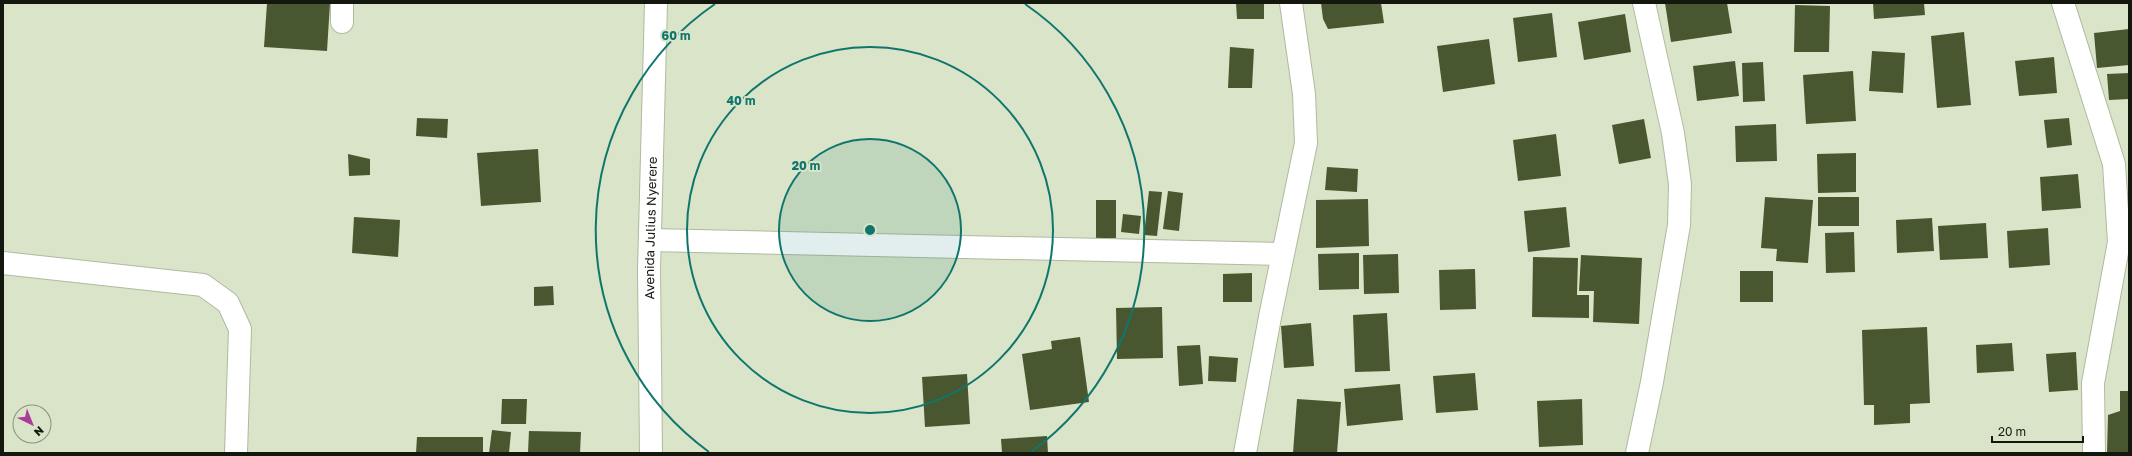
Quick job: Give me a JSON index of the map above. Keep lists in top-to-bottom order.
{
  "streets": {
    "street": ["Avenida Julius Nyerere"]
  },
  "scale_bar": "20 m",
  "north": "bottom right",
  "rings": ["60 m", "40 m", "20 m"]
}
